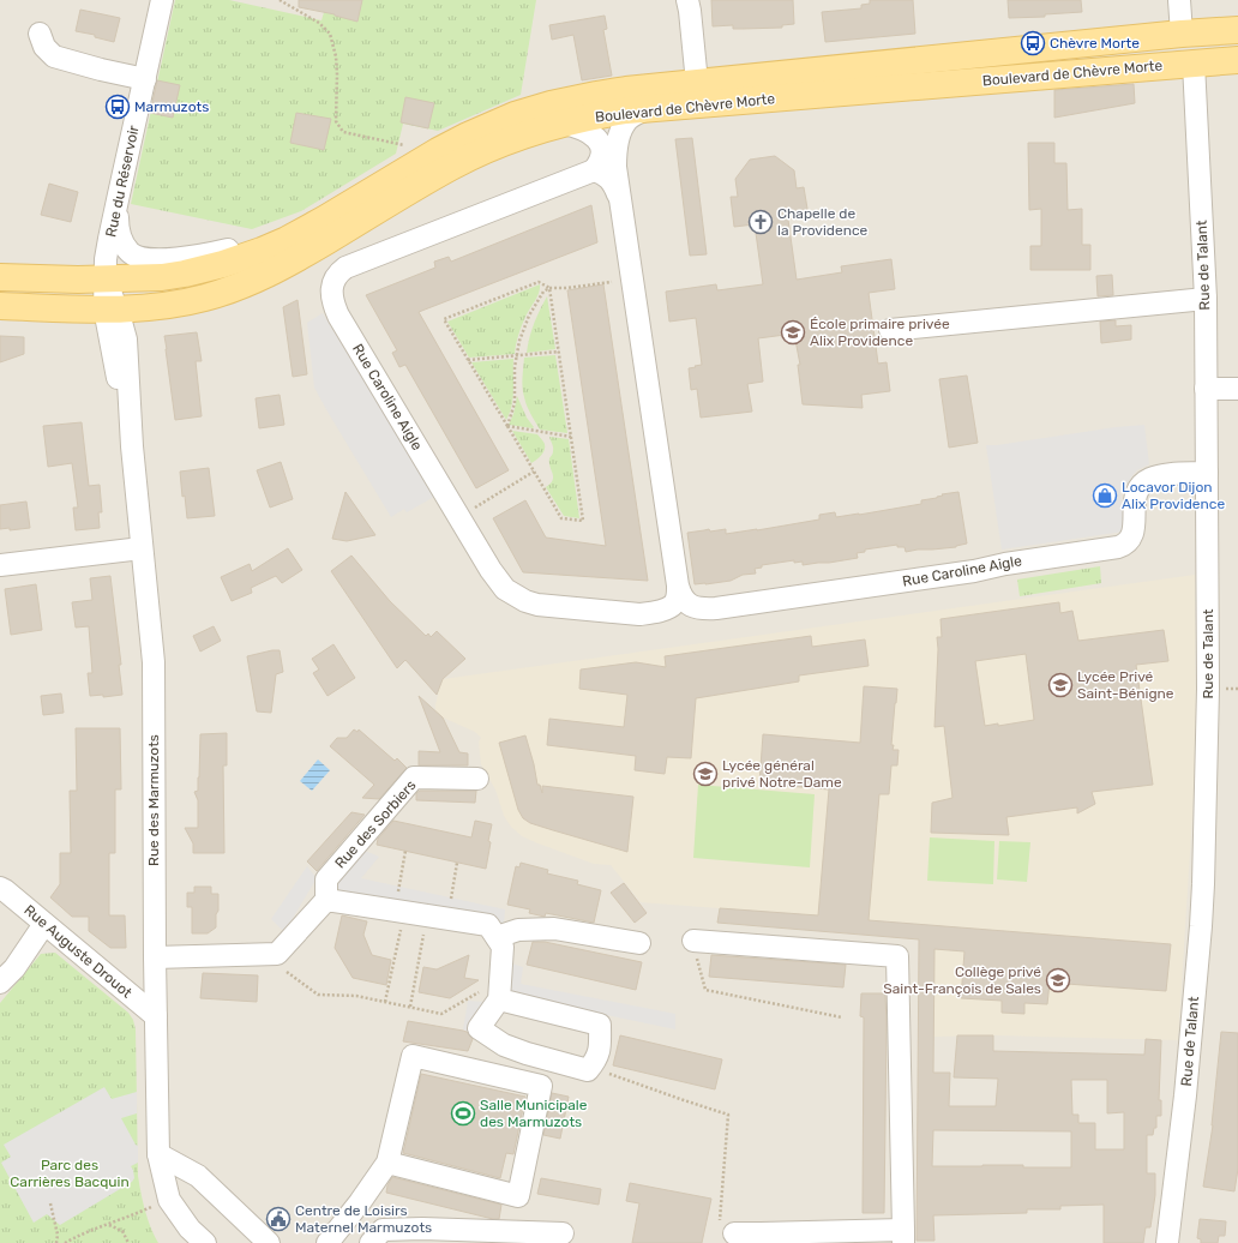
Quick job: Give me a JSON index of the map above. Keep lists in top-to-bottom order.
{
  "streets": {
    "main road": ["Boulevard de Chèvre Morte"],
    "street": [
      "Rue du Réservoir",
      "Rue de Talant",
      "Rue Caroline Aigle",
      "Rue des Marmuzots",
      "Rue des Sorbiers",
      "Rue Auguste Drouot"
    ]
  },
  "crossings": [
    ["Boulevard de Chèvre Morte", "Rue du Réservoir"],
    ["Boulevard de Chèvre Morte", "Rue de Talant"],
    ["Boulevard de Chèvre Morte", "Rue des Marmuzots"],
    ["Rue du Réservoir", "Rue des Marmuzots"],
    ["Rue de Talant", "Rue Caroline Aigle"],
    ["Rue des Marmuzots", "Rue Auguste Drouot"]
  ],
  "parks": ["Parc des Carrières Bacquin"],
  "places": {
    "bus stop": ["Chèvre Morte", "Marmuzots"],
    "church": ["Chapelle de la Providence"],
    "school or university": [
      "École primaire privée Alix Providence",
      "Lycée Privé Saint-Bénigne",
      "Lycée général privé Notre-Dame",
      "Collège privé Saint-François de Sales"
    ],
    "shop": ["Locavor Dijon Alix Providence"],
    "sports": ["Salle Municipale des Marmuzots"],
    "public building": ["Centre de Loisirs Maternel Marmuzots"]
  }
}
